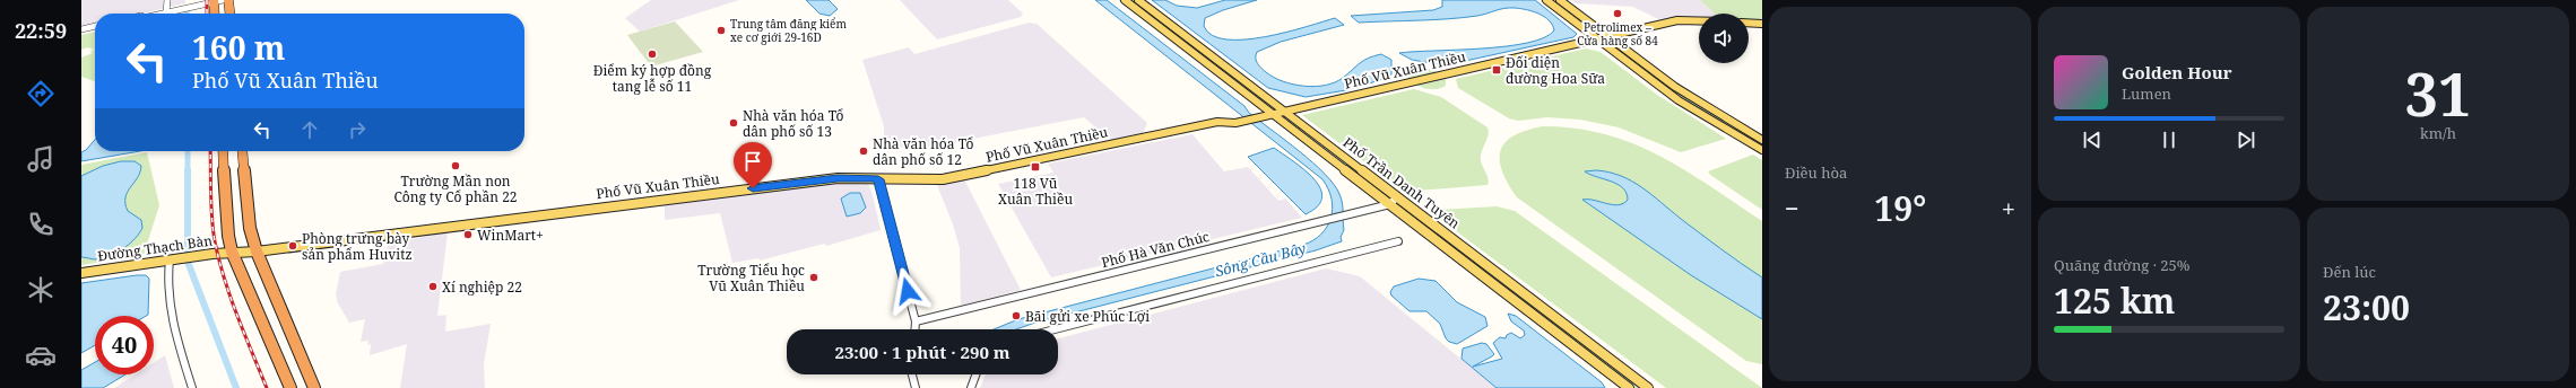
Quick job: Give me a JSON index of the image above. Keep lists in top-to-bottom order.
{
  "streets": {
    "main road": ["Phố Vũ Xuân Thiều", "Phố Trần Danh Tuyên", "Đường Thạch Bàn"],
    "street": ["Phố Hà Văn Chúc"]
  },
  "crossings": [
    ["Phố Vũ Xuân Thiều", "Phố Trần Danh Tuyên"],
    ["Phố Vũ Xuân Thiều", "Đường Thạch Bàn"],
    ["Phố Trần Danh Tuyên", "Phố Hà Văn Chúc"]
  ],
  "water": ["Sông Cầu Bây"],
  "places": {
    "other": [
      "Petrolimex – Cửa hàng số 84",
      "Trung tâm đăng kiểm xe cơ giới 29-16D",
      "Điểm ký hợp đồng tang lễ số 11",
      "Nhà văn hóa Tổ dân phố số 13",
      "Nhà văn hóa Tổ dân phố số 12",
      "Trường Mần non Công ty Cổ phần 22",
      "WinMart+",
      "Phòng trưng bày sản phẩm Huvitz",
      "Trường Tiểu học Vũ Xuân Thiều",
      "Xí nghiệp 22",
      "Bãi gửi xe Phúc Lợi"
    ],
    "transit": ["Đối diện đường Hoa Sữa", "118 Vũ Xuân Thiều"]
  },
  "page": {
    "tabs": "22:59",
    "tile": [
      "Điều hòa",
      ["31", "km/h"],
      ["Quãng đường · 25%", "125 km"],
      ["Đến lúc", "23:00"]
    ],
    "turn": ["160 m", "Phố Vũ Xuân Thiều"],
    "song": ["Golden Hour", "Lumen"],
    "heat": ["−", "19°", "+"],
    "limit": "40",
    "trip": "23:00 · 1 phút · 290 m"
  }
}
